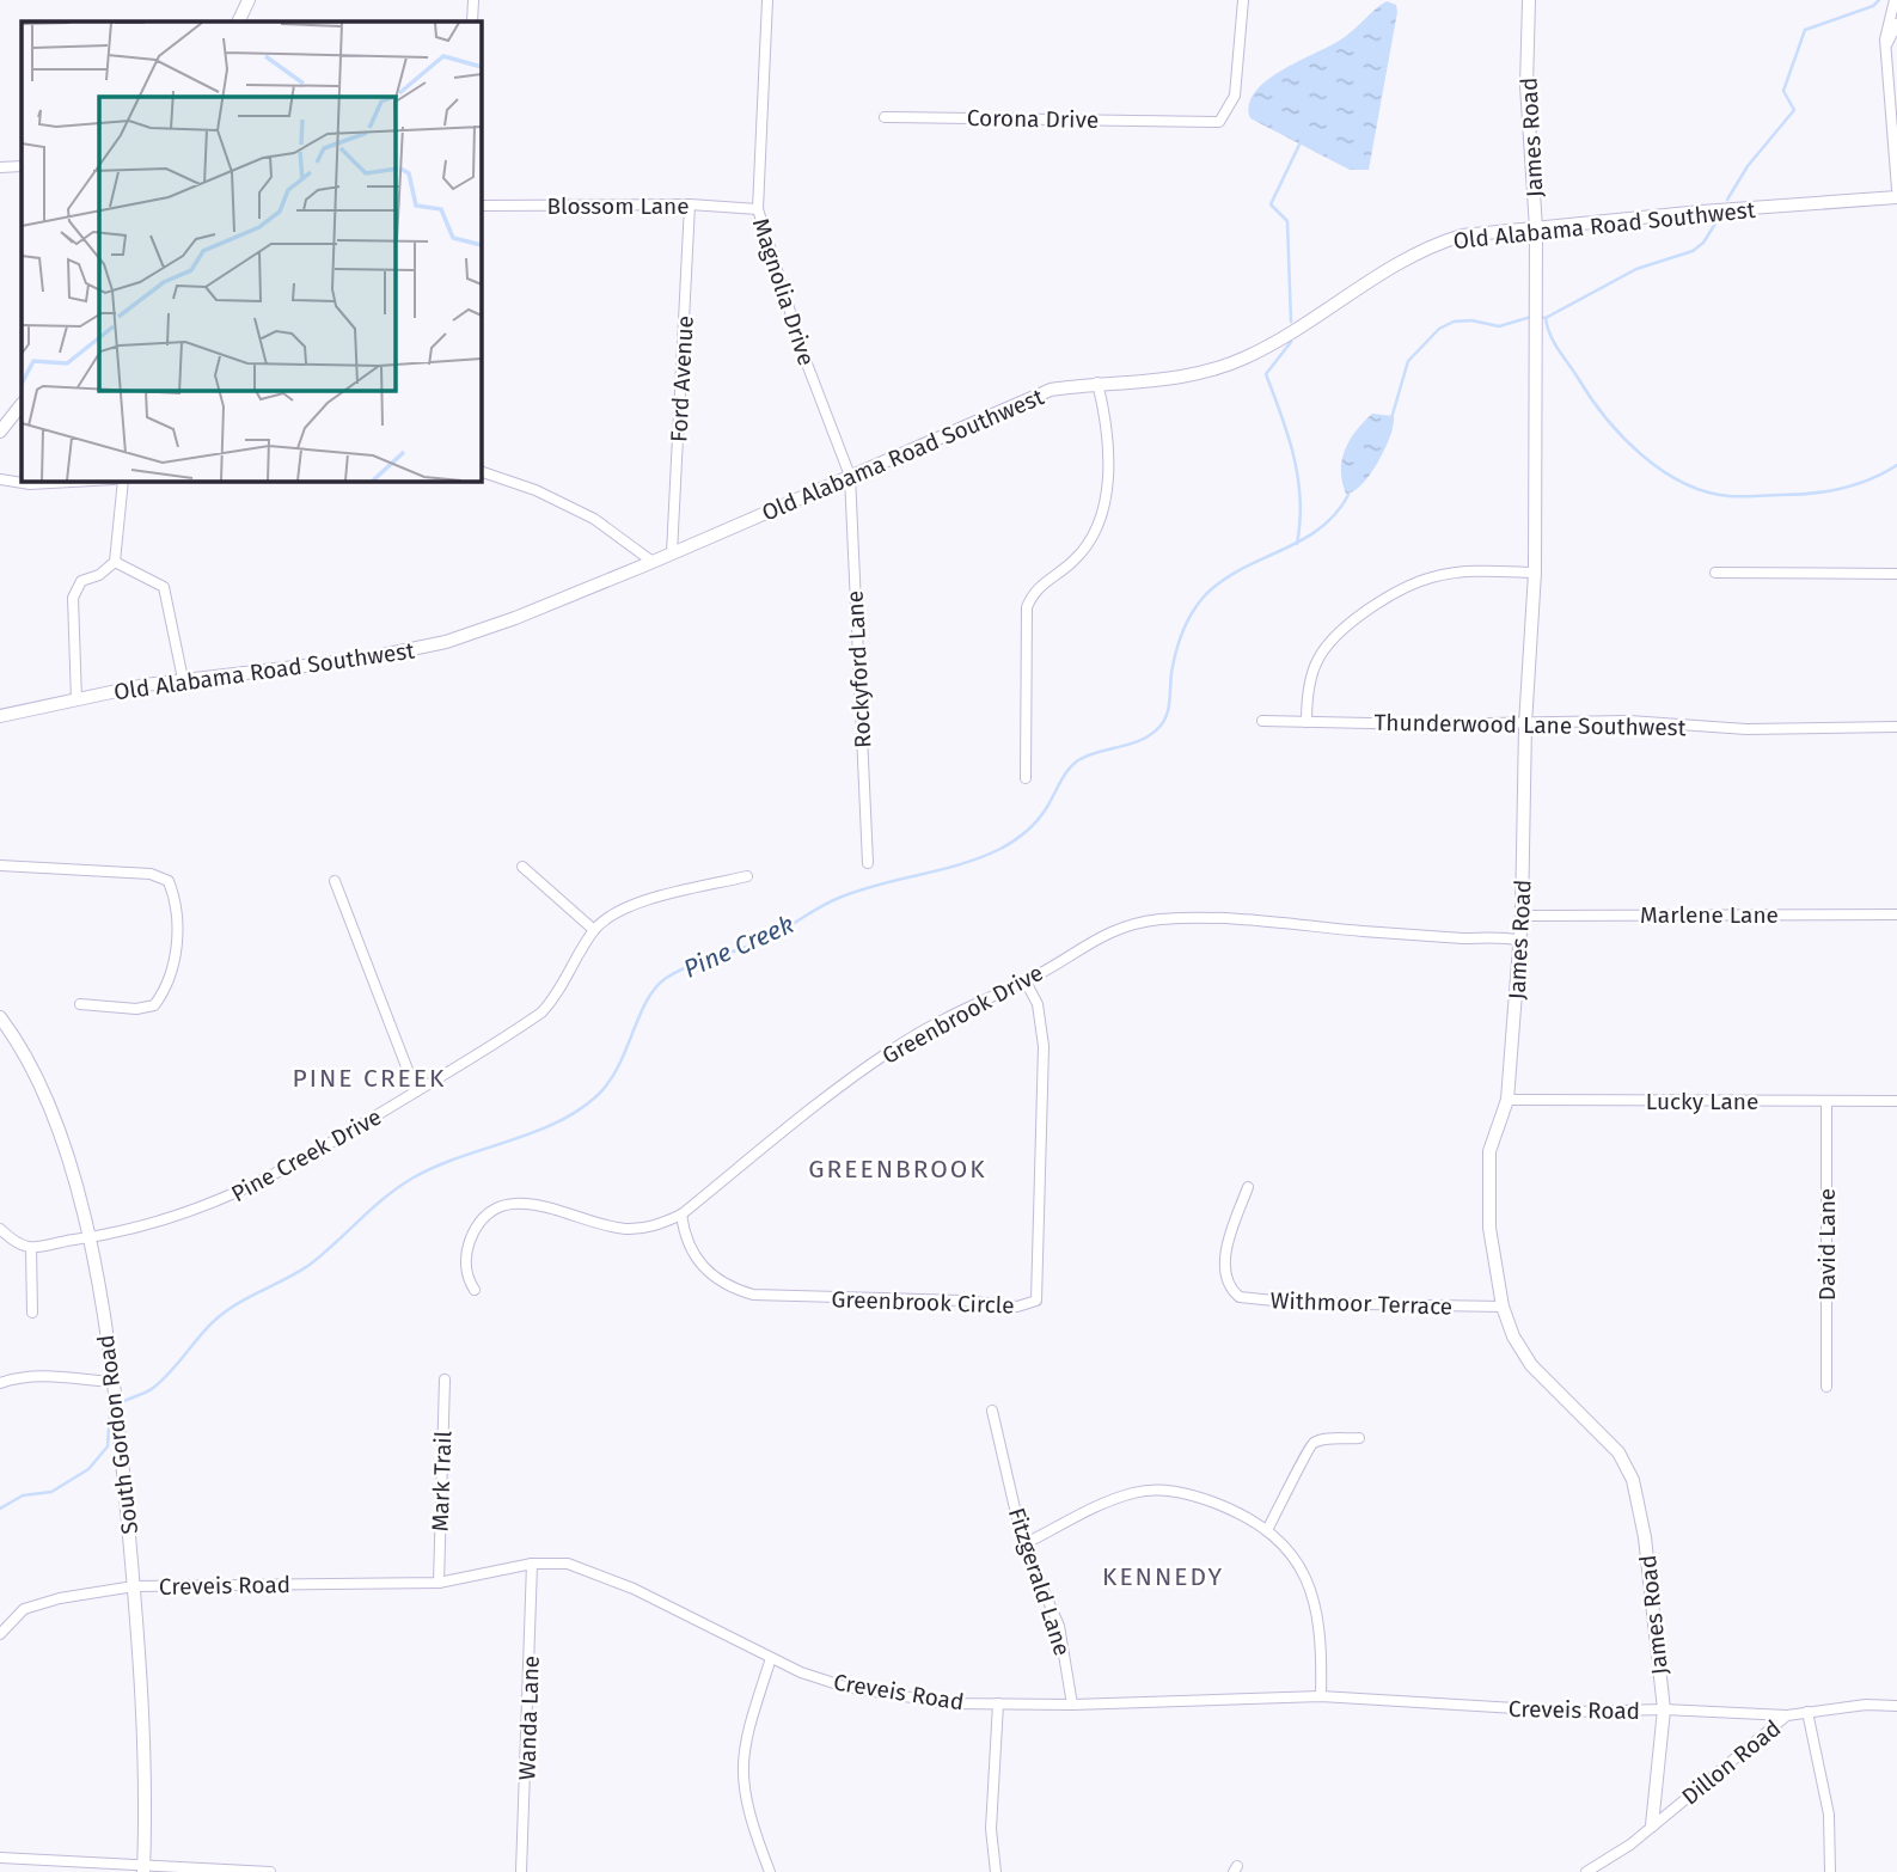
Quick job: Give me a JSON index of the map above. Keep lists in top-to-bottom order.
{
  "streets": {
    "street": [
      "Corona Drive",
      "James Road",
      "Blossom Lane",
      "Old Alabama Road Southwest",
      "Magnolia Drive",
      "Ford Avenue",
      "Rockyford Lane",
      "Thunderwood Lane Southwest",
      "Marlene Lane",
      "Greenbrook Drive",
      "Lucky Lane",
      "Pine Creek Drive",
      "David Lane",
      "Greenbrook Circle",
      "Withmoor Terrace",
      "South Gordon Road",
      "Mark Trail",
      "Fitzgerald Lane",
      "Creveis Road",
      "Wanda Lane",
      "Dillon Road"
    ]
  },
  "crossings": [
    ["James Road", "Old Alabama Road Southwest"],
    ["James Road", "Thunderwood Lane Southwest"],
    ["James Road", "Marlene Lane"],
    ["James Road", "Greenbrook Drive"],
    ["James Road", "Lucky Lane"],
    ["James Road", "Withmoor Terrace"],
    ["James Road", "Creveis Road"],
    ["James Road", "Dillon Road"],
    ["Blossom Lane", "Magnolia Drive"],
    ["Blossom Lane", "Ford Avenue"],
    ["Old Alabama Road Southwest", "Magnolia Drive"],
    ["Old Alabama Road Southwest", "Ford Avenue"],
    ["Old Alabama Road Southwest", "Rockyford Lane"],
    ["Magnolia Drive", "Rockyford Lane"],
    ["Greenbrook Drive", "Greenbrook Circle"],
    ["Lucky Lane", "David Lane"],
    ["Pine Creek Drive", "South Gordon Road"],
    ["South Gordon Road", "Creveis Road"],
    ["Mark Trail", "Creveis Road"],
    ["Fitzgerald Lane", "Creveis Road"],
    ["Creveis Road", "Wanda Lane"],
    ["Creveis Road", "Dillon Road"]
  ],
  "districts": ["PINE CREEK", "GREENBROOK", "KENNEDY"],
  "water": ["Pine Creek"]
}
